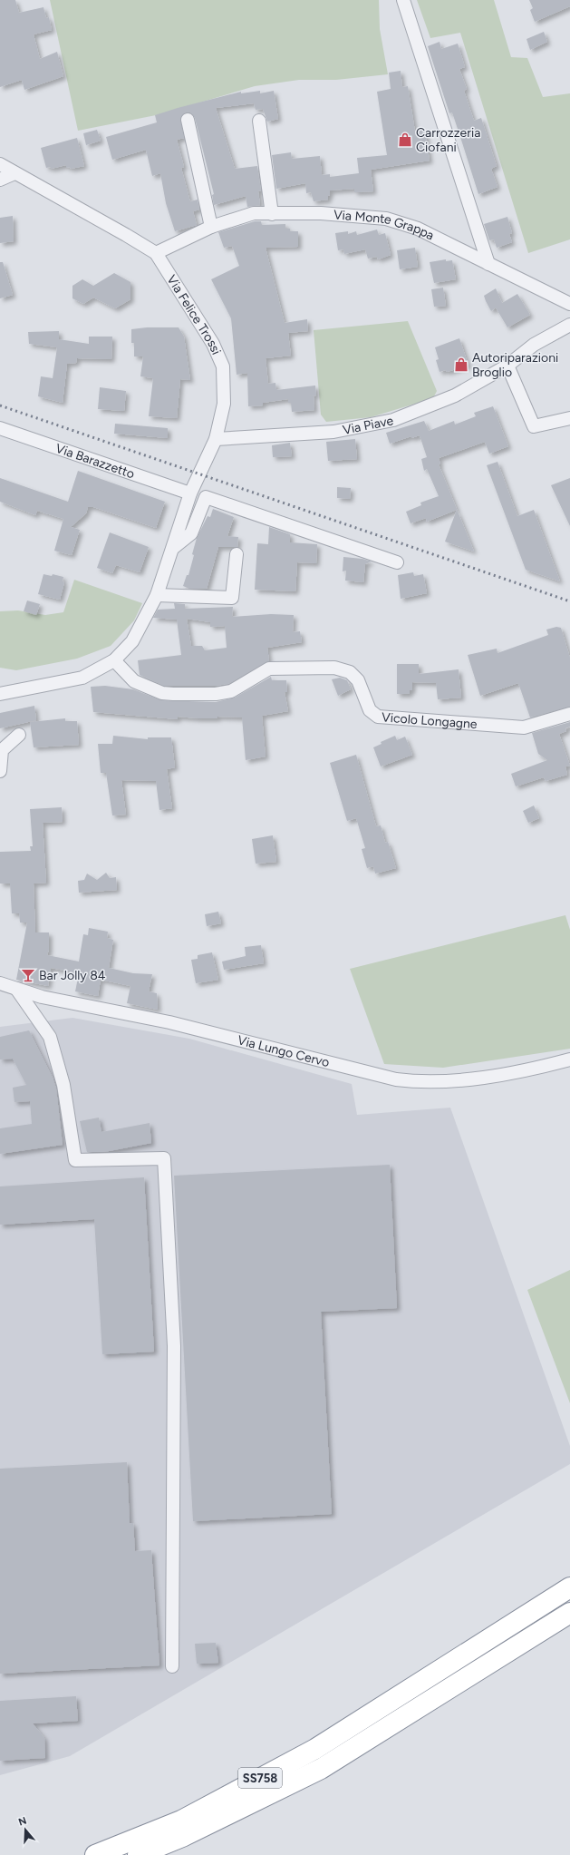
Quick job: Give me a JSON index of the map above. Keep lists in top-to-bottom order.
{
  "streets": {
    "highway": ["SS758"],
    "street": [
      "Via Monte Grappa",
      "Via Felice Trossi",
      "Via Piave",
      "Via Barazzetto",
      "Vicolo Longagne",
      "Via Lungo Cervo"
    ]
  },
  "crossings": [
    ["Via Monte Grappa", "Via Felice Trossi"],
    ["Via Felice Trossi", "Via Piave"],
    ["Via Felice Trossi", "Via Barazzetto"],
    ["Via Felice Trossi", "Vicolo Longagne"]
  ],
  "places": {
    "shop": ["Carrozzeria Ciofani", "Autoriparazioni Broglio"],
    "bar": ["Bar Jolly 84"]
  },
  "north": "top"
}
